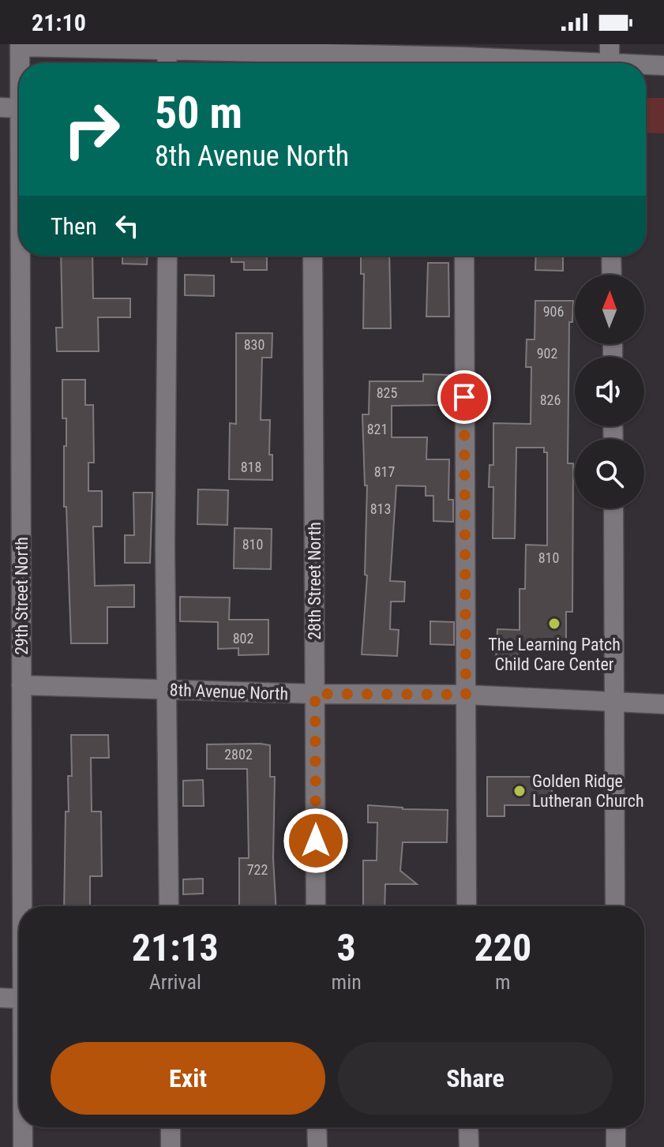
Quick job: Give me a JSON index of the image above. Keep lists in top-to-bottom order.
{
  "streets": {
    "street": ["28th Street North", "29th Street North", "8th Avenue North"]
  },
  "crossings": [
    ["28th Street North", "8th Avenue North"],
    ["29th Street North", "8th Avenue North"]
  ],
  "places": ["The Learning Patch Child Care Center", "Golden Ridge Lutheran Church"],
  "house_numbers": [
    "906",
    "830",
    "902",
    "825",
    "826",
    "821",
    "818",
    "817",
    "813",
    "810",
    "810",
    "802",
    "2802",
    "722"
  ],
  "north": "top",
  "page": {
    "status": "21:10",
    "turn": ["50 m", "8th Avenue North"],
    "then": "Then",
    "eta": [
      "21:13",
      "Arrival",
      "3",
      "min",
      "220",
      "m"
    ],
    "buttons": ["Exit", "Share"]
  }
}
